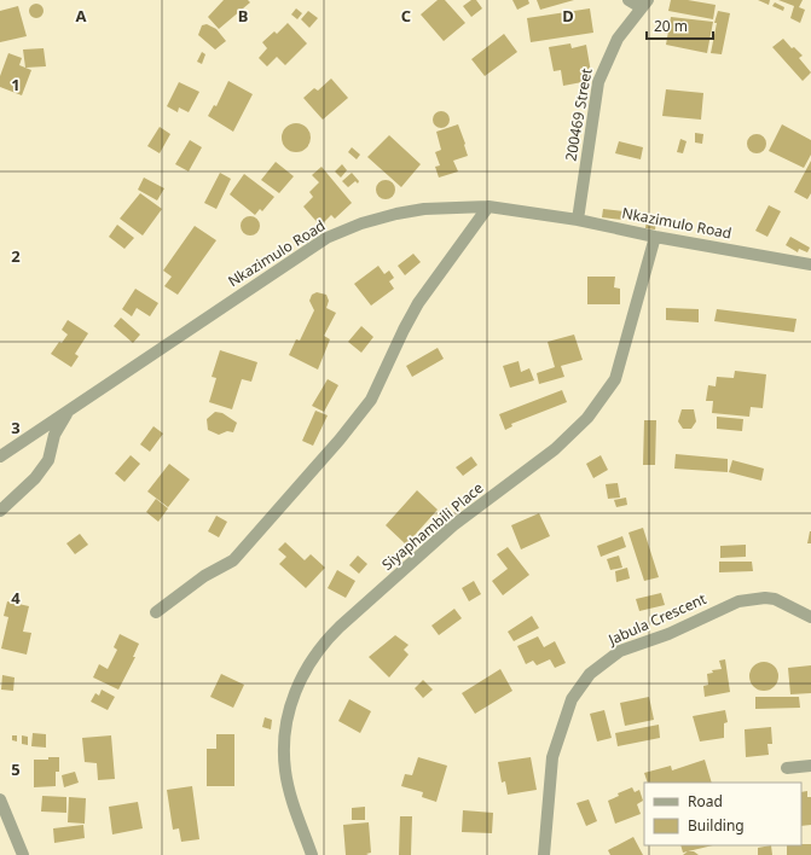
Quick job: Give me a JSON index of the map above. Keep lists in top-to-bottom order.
{
  "streets": {
    "street": [
      "200469 Street",
      "Nkazimulo Road",
      "Siyaphambili Place",
      "Jabula Crescent"
    ]
  },
  "crossings": [
    ["200469 Street", "Nkazimulo Road"],
    ["Nkazimulo Road", "Siyaphambili Place"]
  ],
  "legend": ["Road", "Building"],
  "scale_bar": "20 m",
  "grid": {
    "columns": [
      "A",
      "B",
      "C",
      "D"
    ],
    "rows": [
      "1",
      "2",
      "3",
      "4",
      "5"
    ]
  }
}
